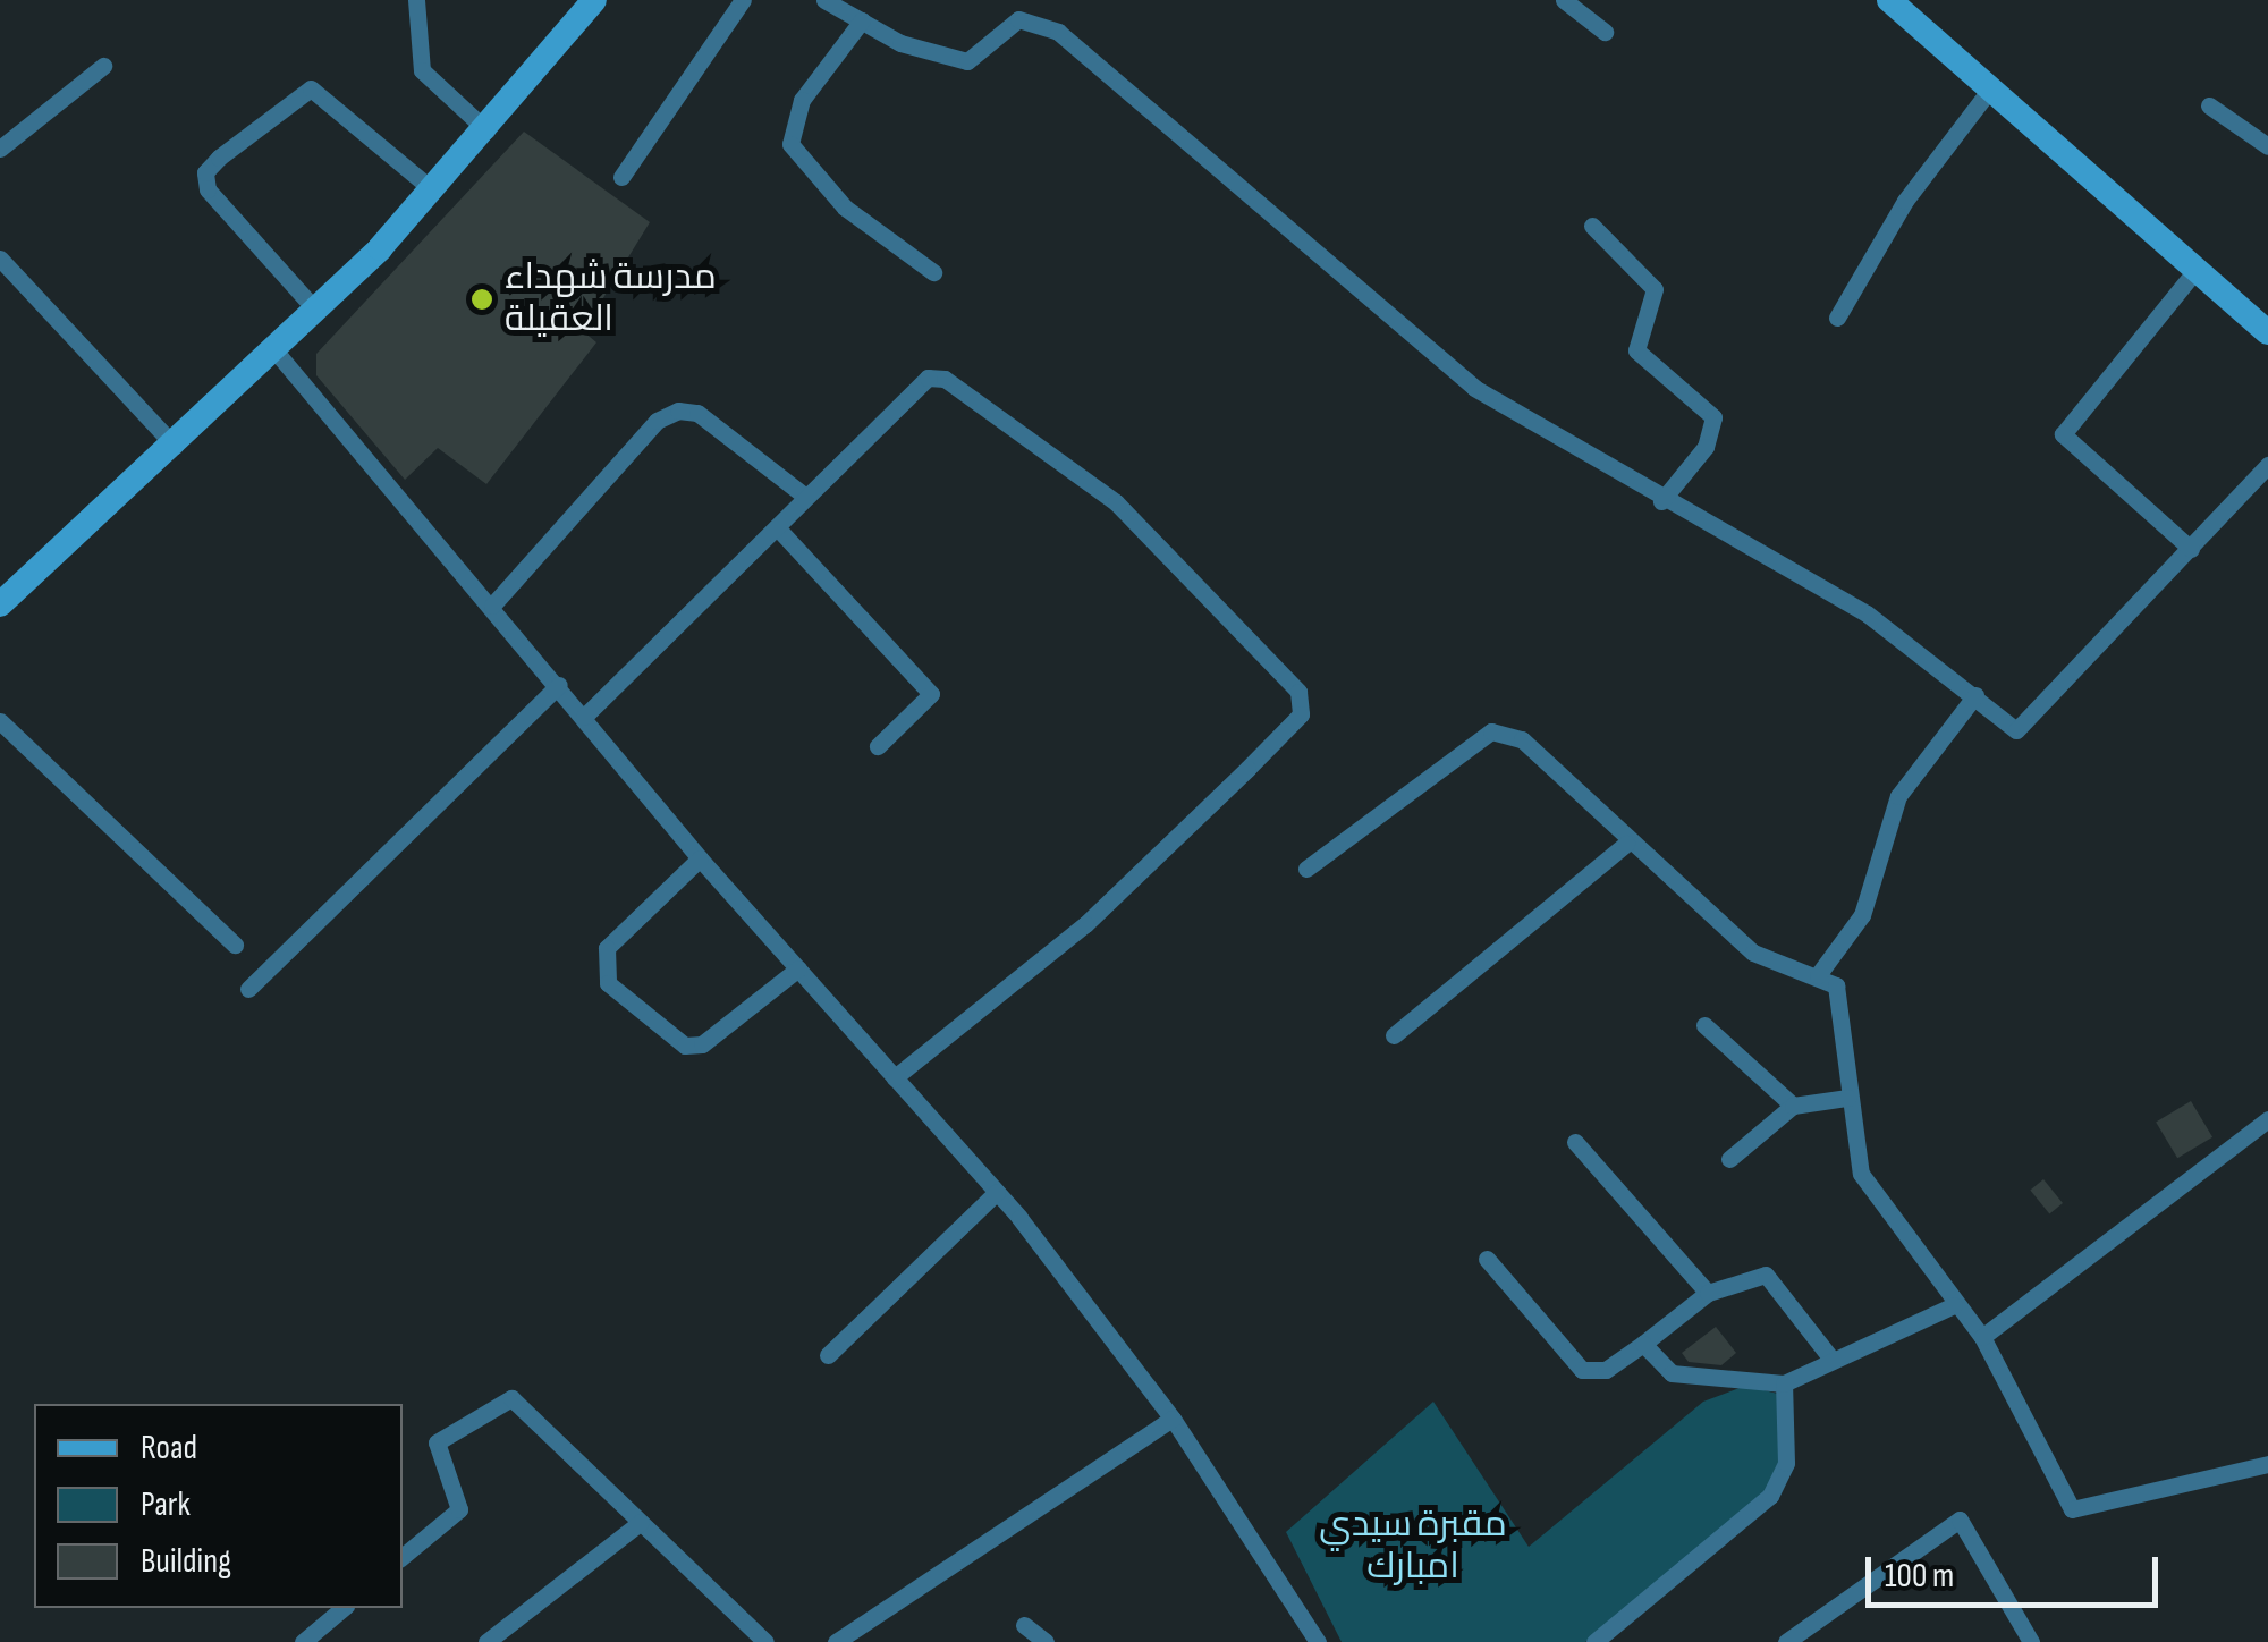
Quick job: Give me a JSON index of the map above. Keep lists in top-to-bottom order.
{
  "parks": ["مقبرة سيدي امبارك"],
  "places": ["مدرسة شهداء العقيلة"],
  "legend": ["Road", "Park", "Building"],
  "scale_bar": "100 m"
}
